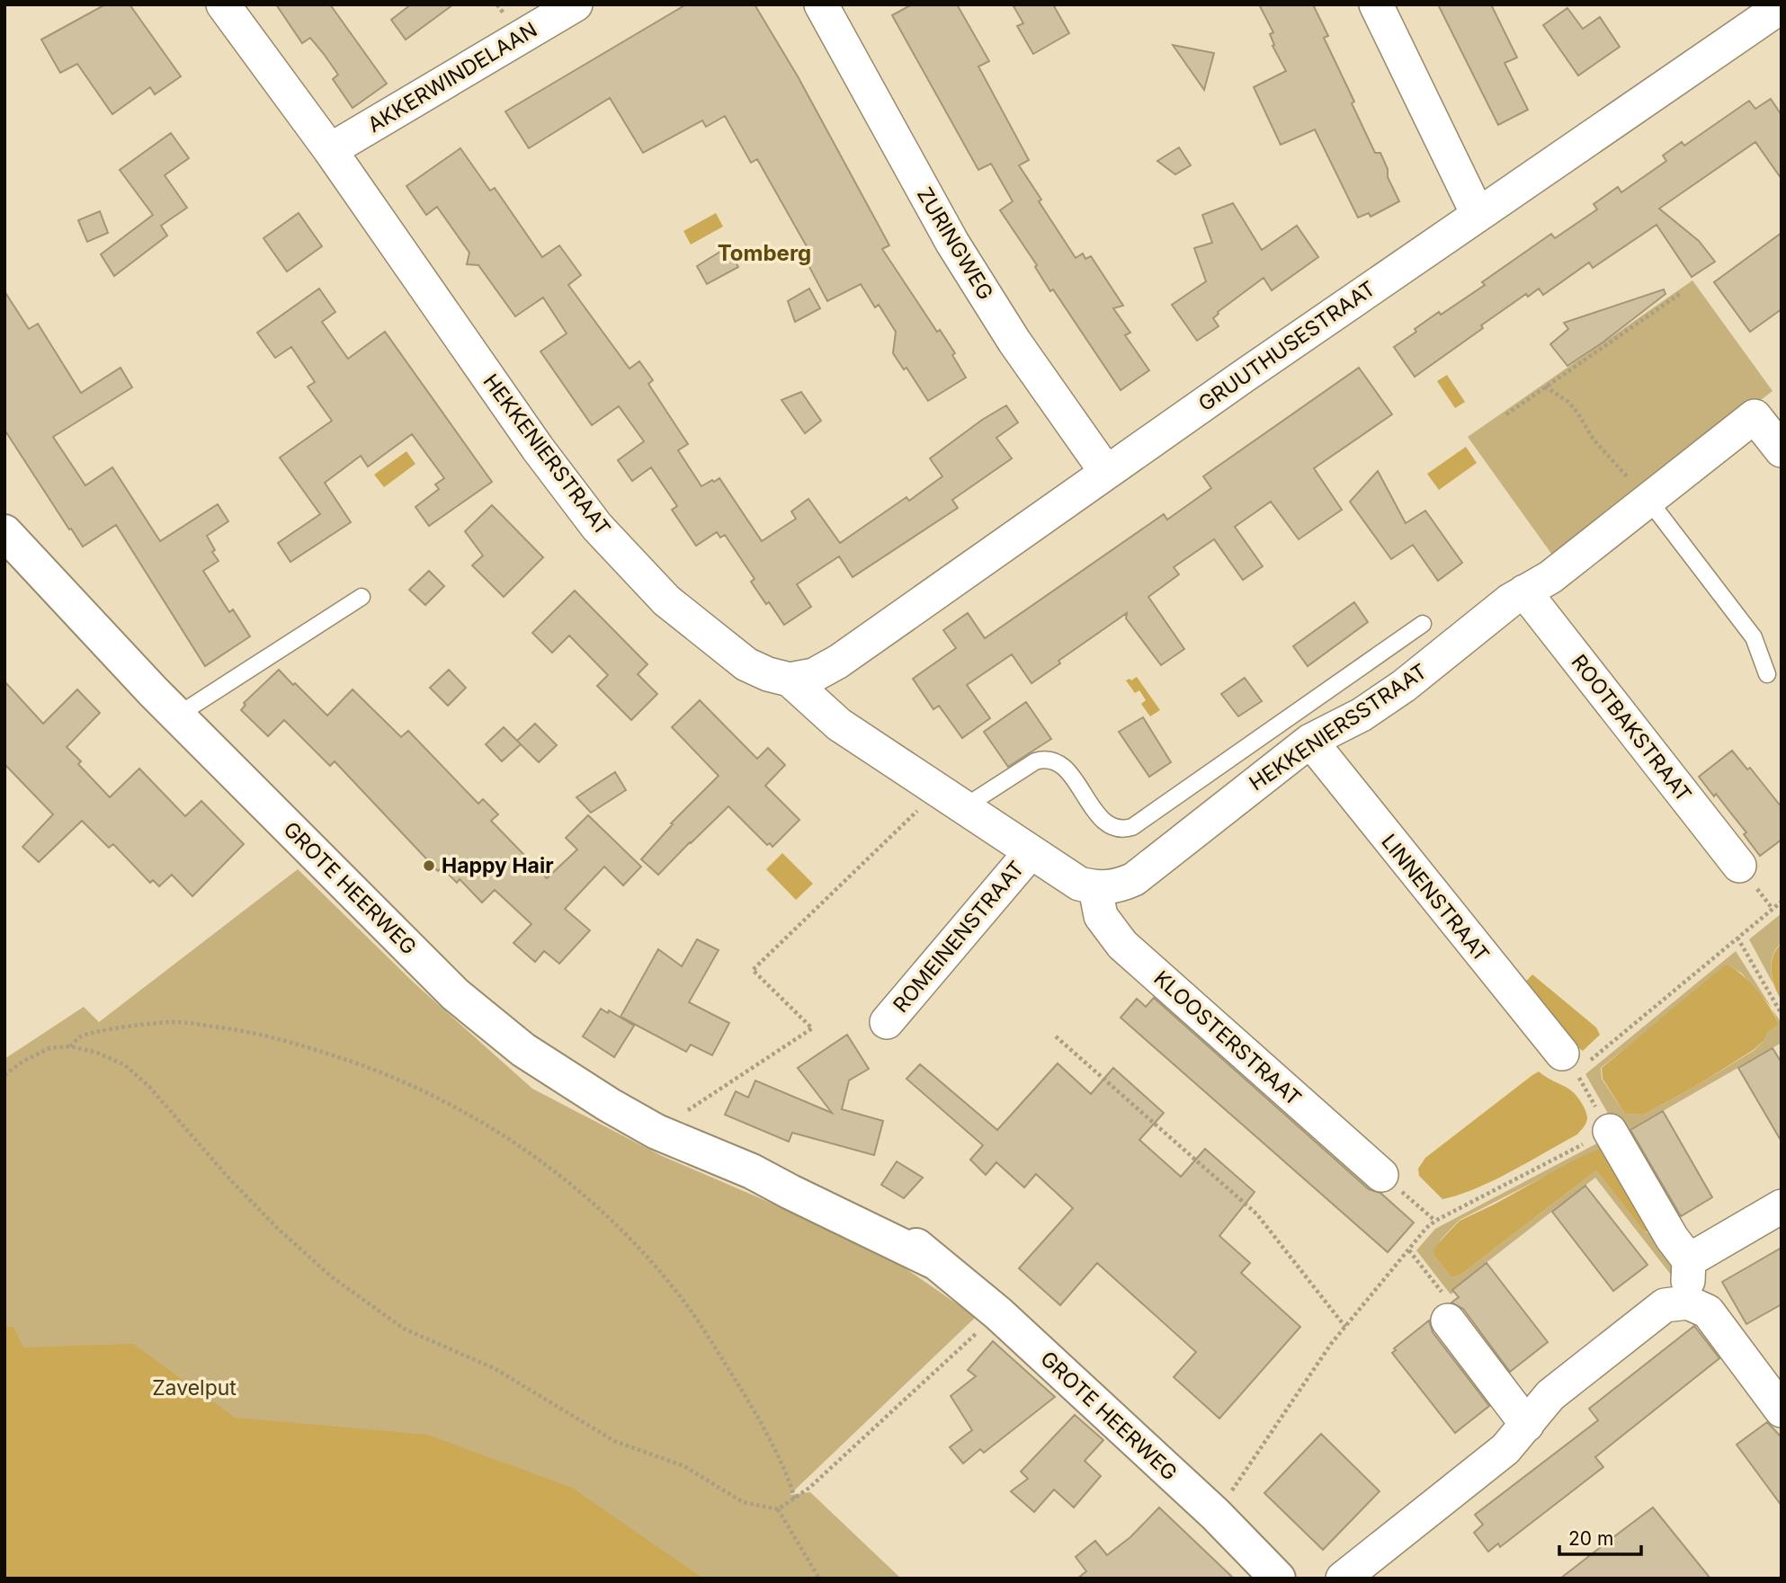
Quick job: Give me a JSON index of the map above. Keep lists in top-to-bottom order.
{
  "streets": {
    "street": [
      "AKKERWINDELAAN",
      "ZURINGWEG",
      "GRUUTHUSESTRAAT",
      "HEKKENIERSTRAAT",
      "HEKKENIERSSTRAAT",
      "ROOTBAKSTRAAT",
      "GROTE HEERWEG",
      "LINNENSTRAAT",
      "ROMEINENSTRAAT",
      "KLOOSTERSTRAAT"
    ]
  },
  "crossings": [
    ["AKKERWINDELAAN", "HEKKENIERSTRAAT"],
    ["ZURINGWEG", "GRUUTHUSESTRAAT"],
    ["GRUUTHUSESTRAAT", "HEKKENIERSTRAAT"],
    ["HEKKENIERSSTRAAT", "ROOTBAKSTRAAT"],
    ["HEKKENIERSSTRAAT", "LINNENSTRAAT"],
    ["HEKKENIERSSTRAAT", "KLOOSTERSTRAAT"]
  ],
  "districts": ["Tomberg"],
  "parks": ["Zavelput"],
  "places": ["Happy Hair"],
  "scale_bar": "20 m"
}
